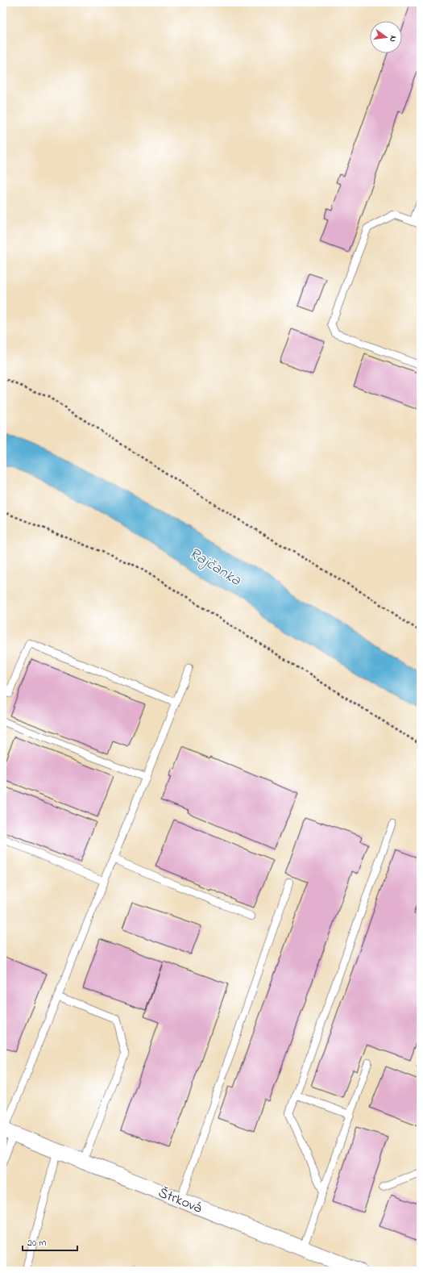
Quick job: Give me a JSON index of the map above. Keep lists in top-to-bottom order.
{
  "streets": {
    "street": ["Štrková"]
  },
  "water": ["Rajčanka"],
  "scale_bar": "20 m",
  "north": "right"
}
